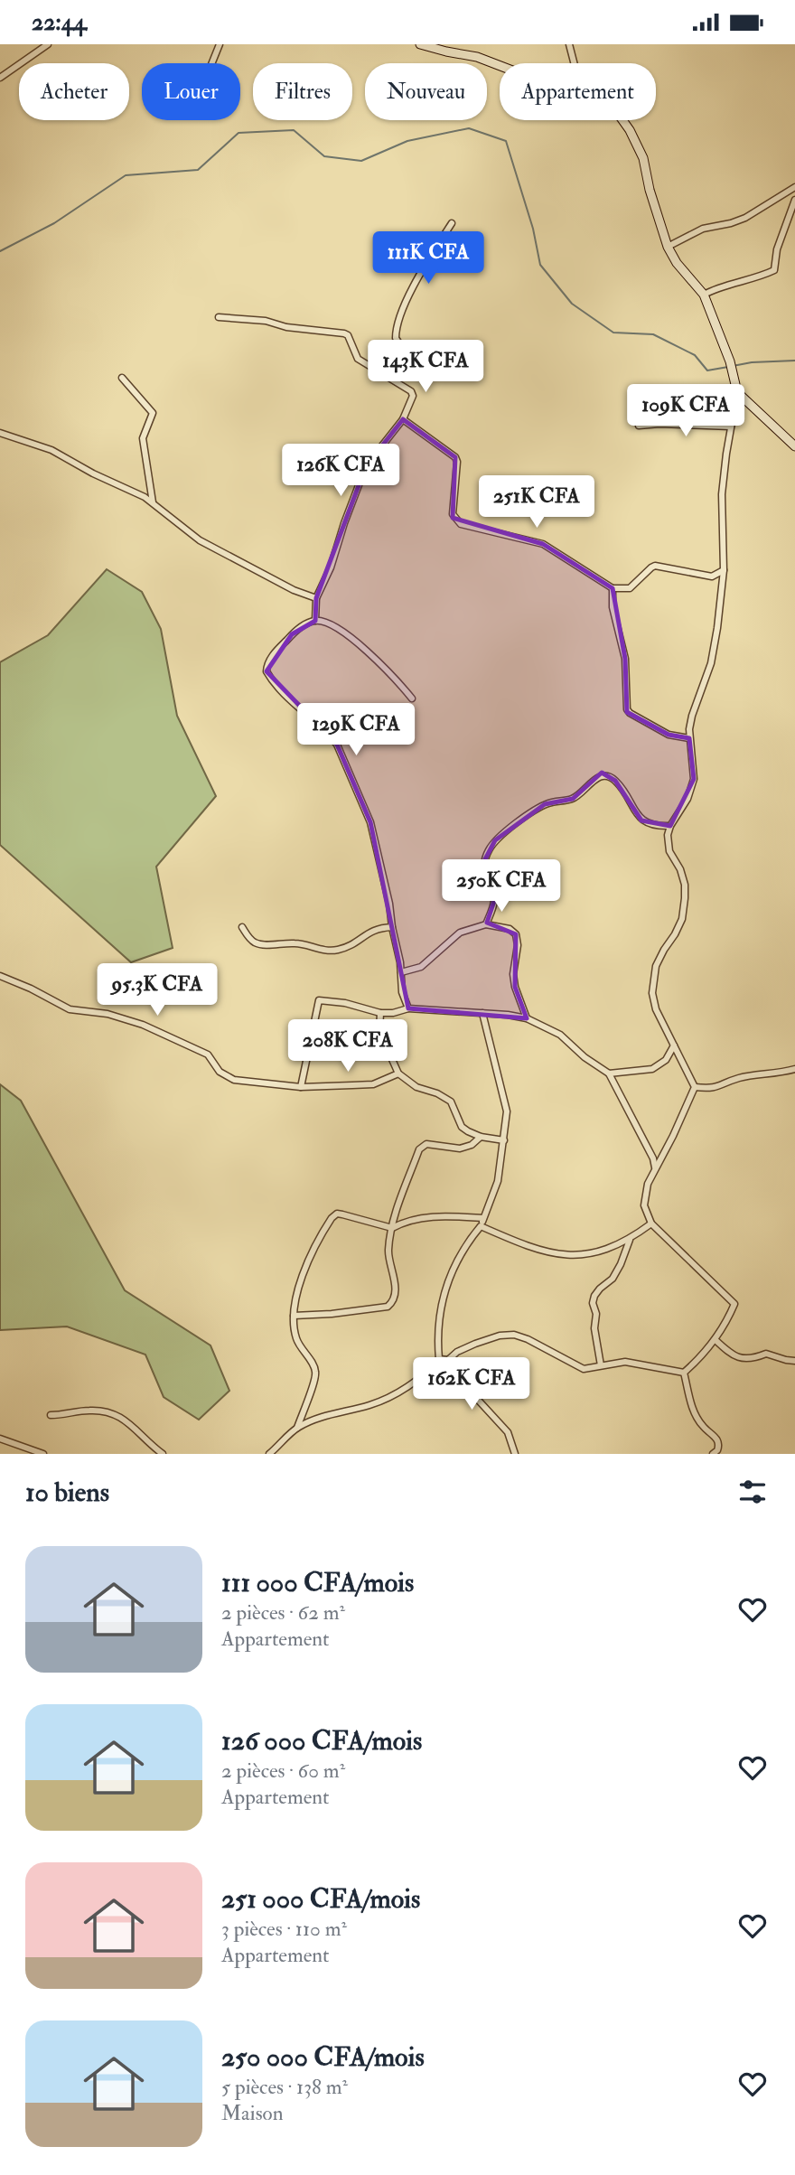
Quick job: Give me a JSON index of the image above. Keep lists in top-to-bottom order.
{
  "page": {
    "status": "22:44",
    "chip": [
      "Acheter",
      "Louer",
      "Filtres",
      "Nouveau",
      "Appartement"
    ],
    "price": [
      "111K CFA",
      "143K CFA",
      "109K CFA",
      "126K CFA",
      "251K CFA",
      "129K CFA",
      "250K CFA",
      "95.3K CFA",
      "208K CFA",
      "162K CFA"
    ],
    "heading": "10 biens",
    "list": [
      {
        "name": "111 000 CFA/mois",
        "note": "2 pièces · 62 m² · Appartement"
      },
      {
        "name": "126 000 CFA/mois",
        "note": "2 pièces · 60 m² · Appartement"
      },
      {
        "name": "251 000 CFA/mois",
        "note": "3 pièces · 110 m² · Appartement"
      },
      {
        "name": "250 000 CFA/mois",
        "note": "5 pièces · 138 m² · Maison"
      }
    ]
  }
}
